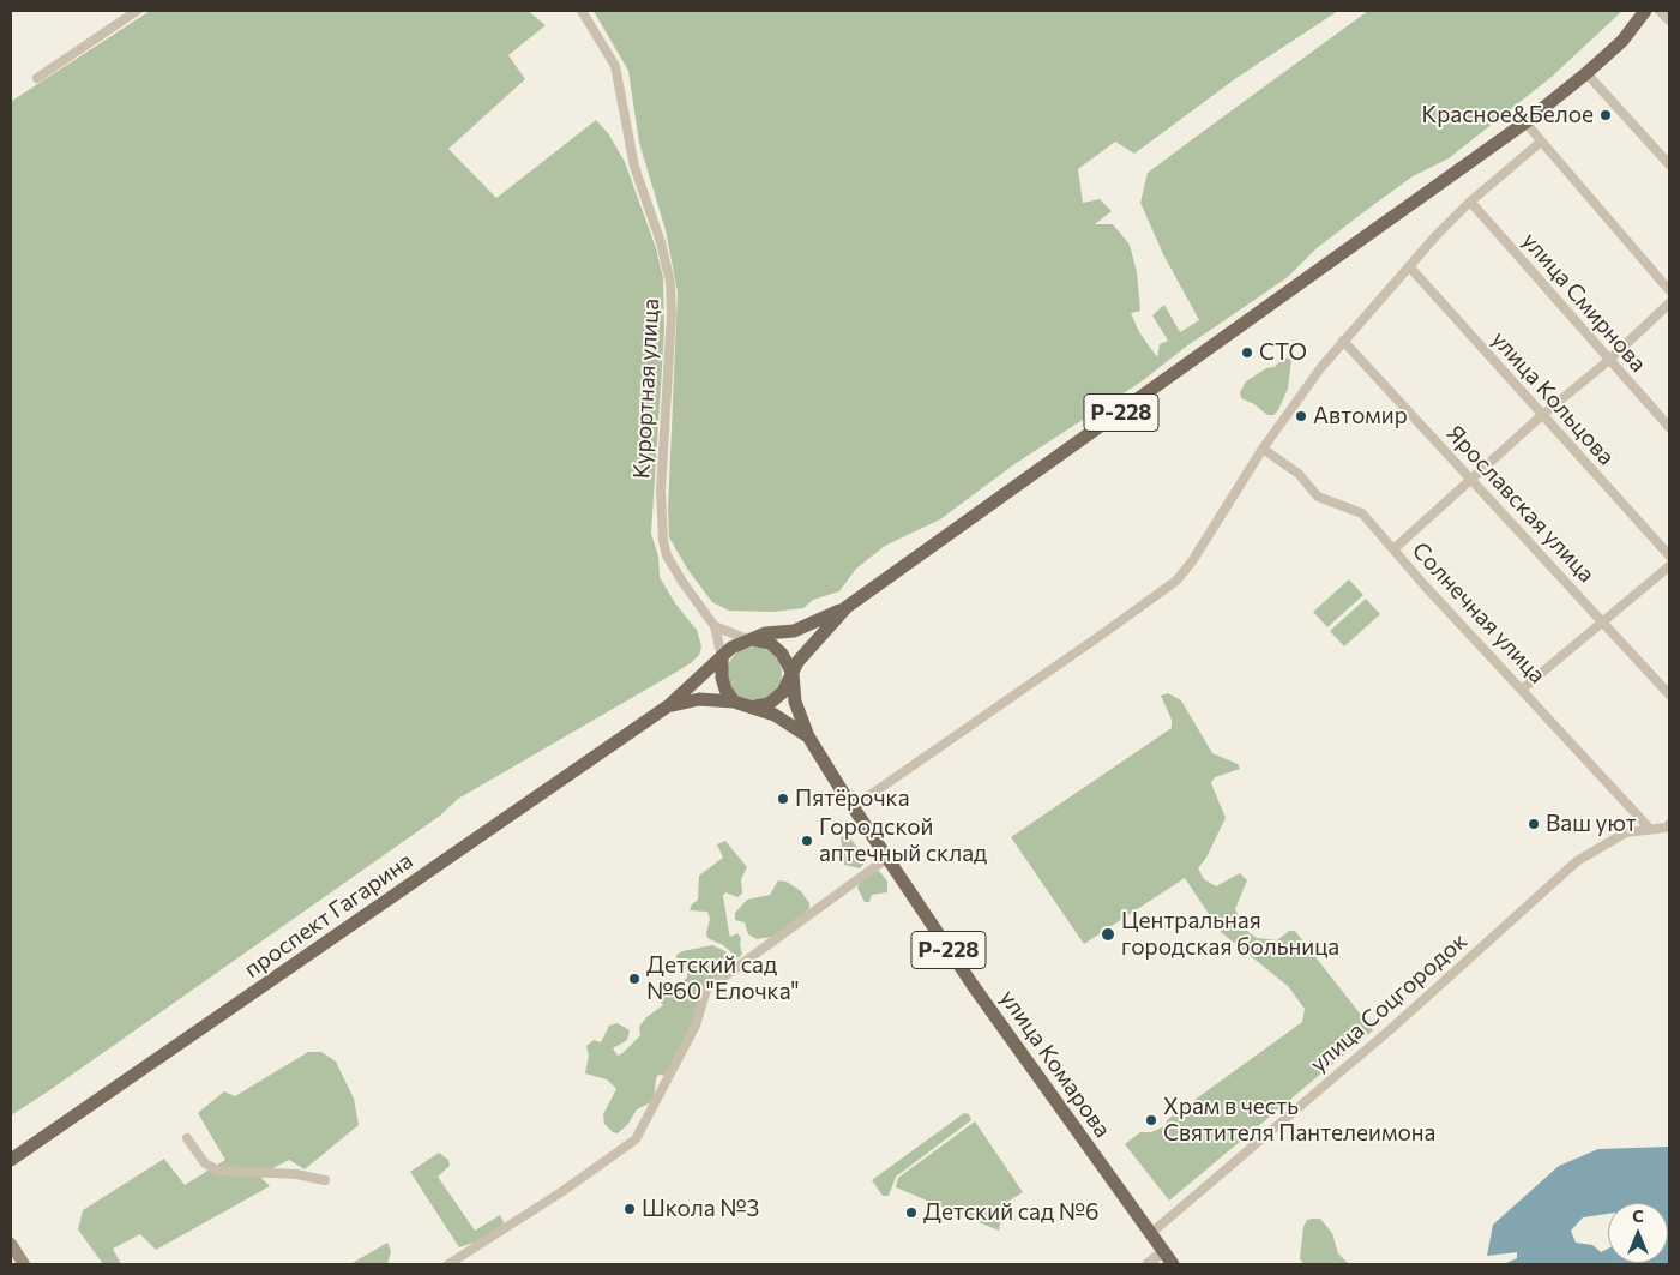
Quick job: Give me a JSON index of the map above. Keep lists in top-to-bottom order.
{
  "streets": {
    "main road": ["Р-228", "проспект Гагарина", "улица Комарова"],
    "street": [
      "улица Смирнова",
      "Курортная улица",
      "улица Кольцова",
      "Ярославская улица",
      "Солнечная улица",
      "улица Соцгородок"
    ]
  },
  "crossings": [
    ["Курортная улица", "Р-228"],
    ["Курортная улица", "проспект Гагарина"],
    ["Р-228", "проспект Гагарина"],
    ["Р-228", "улица Комарова"],
    ["Солнечная улица", "улица Соцгородок"],
    ["улица Соцгородок", "улица Комарова"]
  ],
  "places": [
    "Красное&Белое",
    "СТО",
    "Автомир",
    "Пятёрочка",
    "Ваш уют",
    "Городской аптечный склад",
    "Центральная городская больница",
    "Детский сад №60 \"Елочка\"",
    "Храм в честь Святителя Пантелеимона",
    "Школа №3",
    "Детский сад №6"
  ],
  "north": "top"
}
